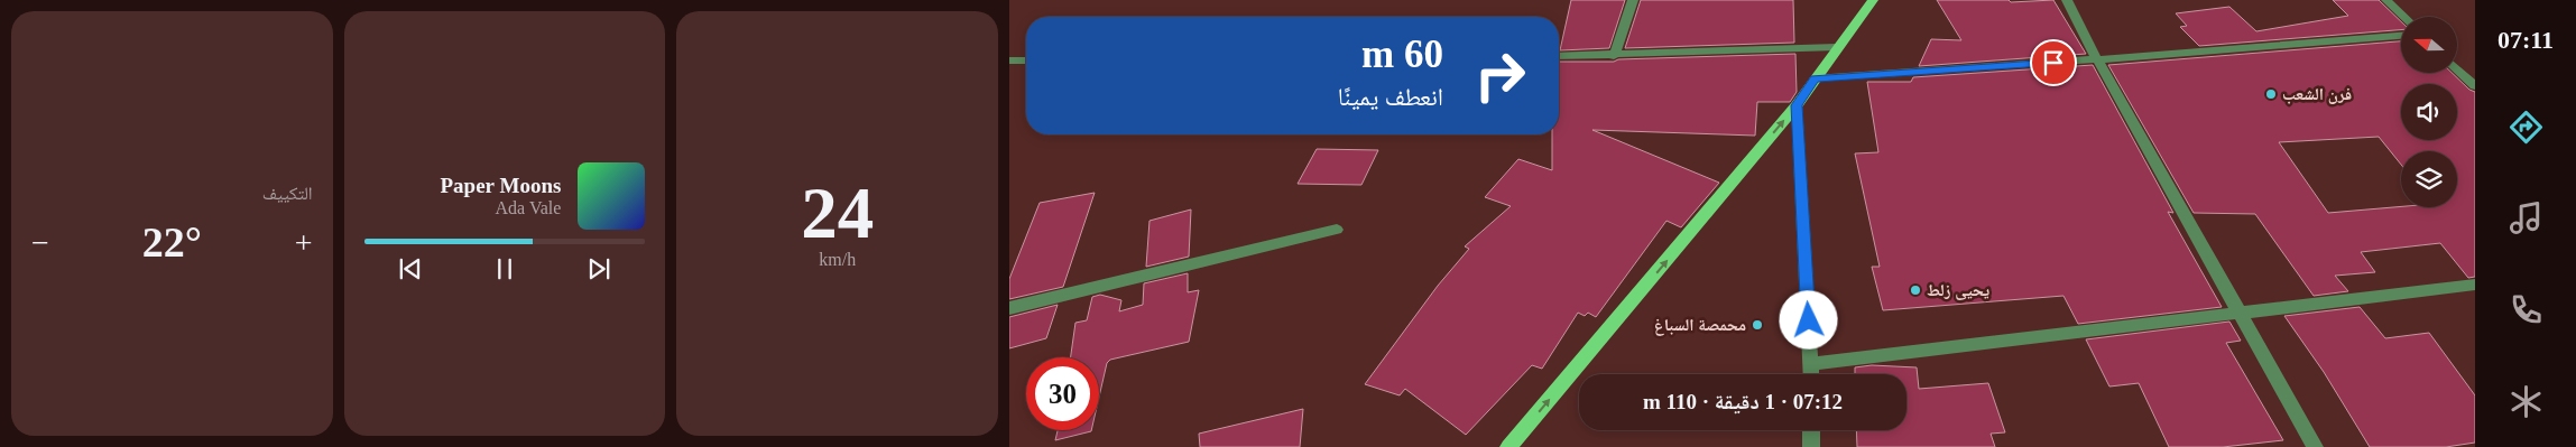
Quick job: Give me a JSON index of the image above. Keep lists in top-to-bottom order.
{
  "places": ["فرن الشعب", "يحيى زلط", "محمصة السباغ"],
  "north": "left",
  "page": {
    "tabs": "07:11",
    "tile": [
      ["24", "km/h"],
      "التكييف"
    ],
    "turn": ["60 m", "انعطف يمينًا"],
    "song": ["Paper Moons", "Ada Vale"],
    "heat": ["−", "22°", "+"],
    "limit": "30",
    "trip": "07:12 · 1 دقيقة · 110 m"
  }
}
